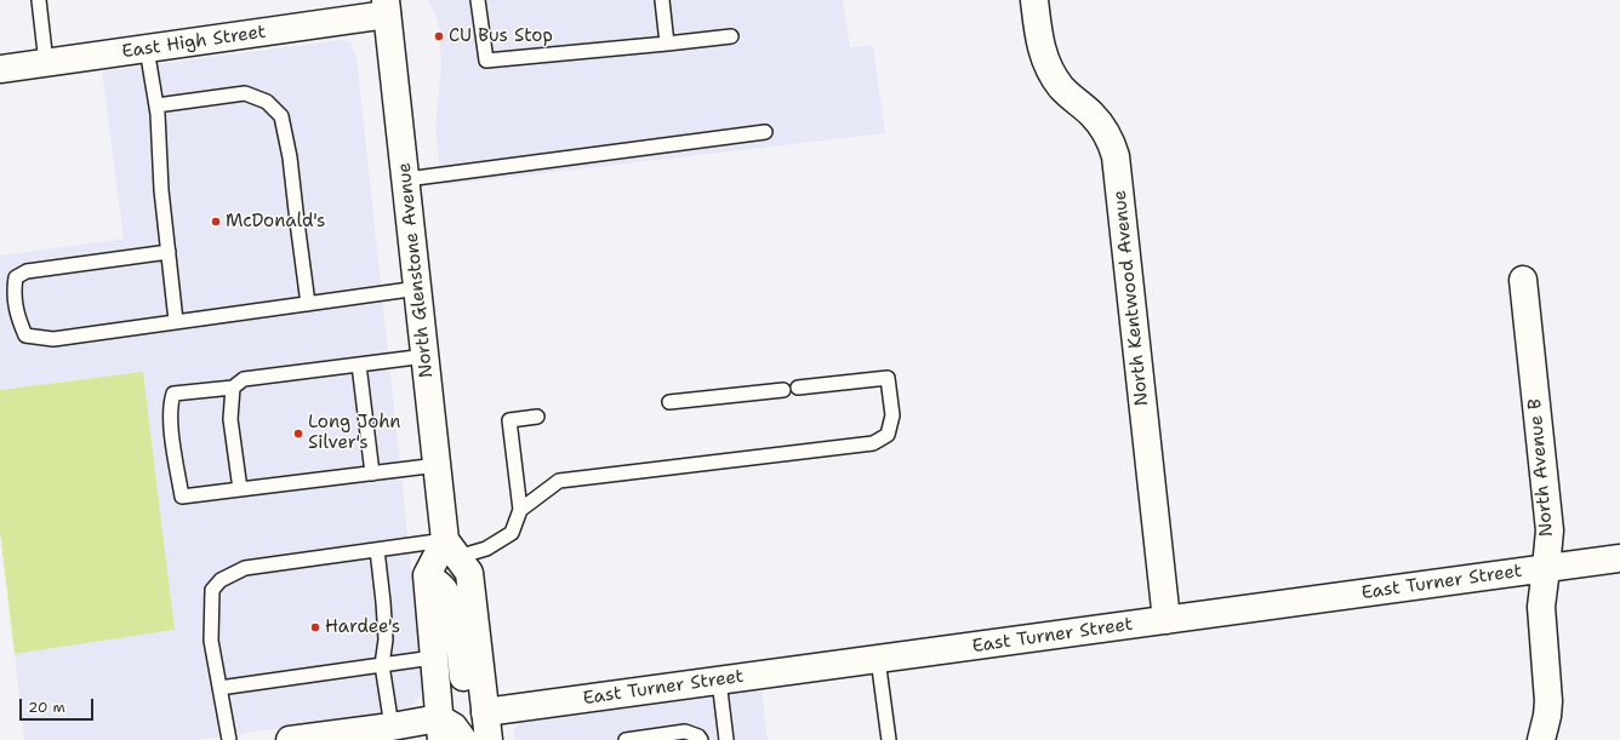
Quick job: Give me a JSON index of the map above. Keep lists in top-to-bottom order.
{
  "streets": {
    "street": [
      "East High Street",
      "North Glenstone Avenue",
      "North Kentwood Avenue",
      "North Avenue B",
      "East Turner Street"
    ]
  },
  "crossings": [
    ["East High Street", "North Glenstone Avenue"],
    ["North Glenstone Avenue", "East Turner Street"],
    ["North Kentwood Avenue", "East Turner Street"],
    ["North Avenue B", "East Turner Street"]
  ],
  "places": [
    "CU Bus Stop",
    "McDonald's",
    "Long John Silver's",
    "Hardee's"
  ],
  "scale_bar": "20 m"
}
